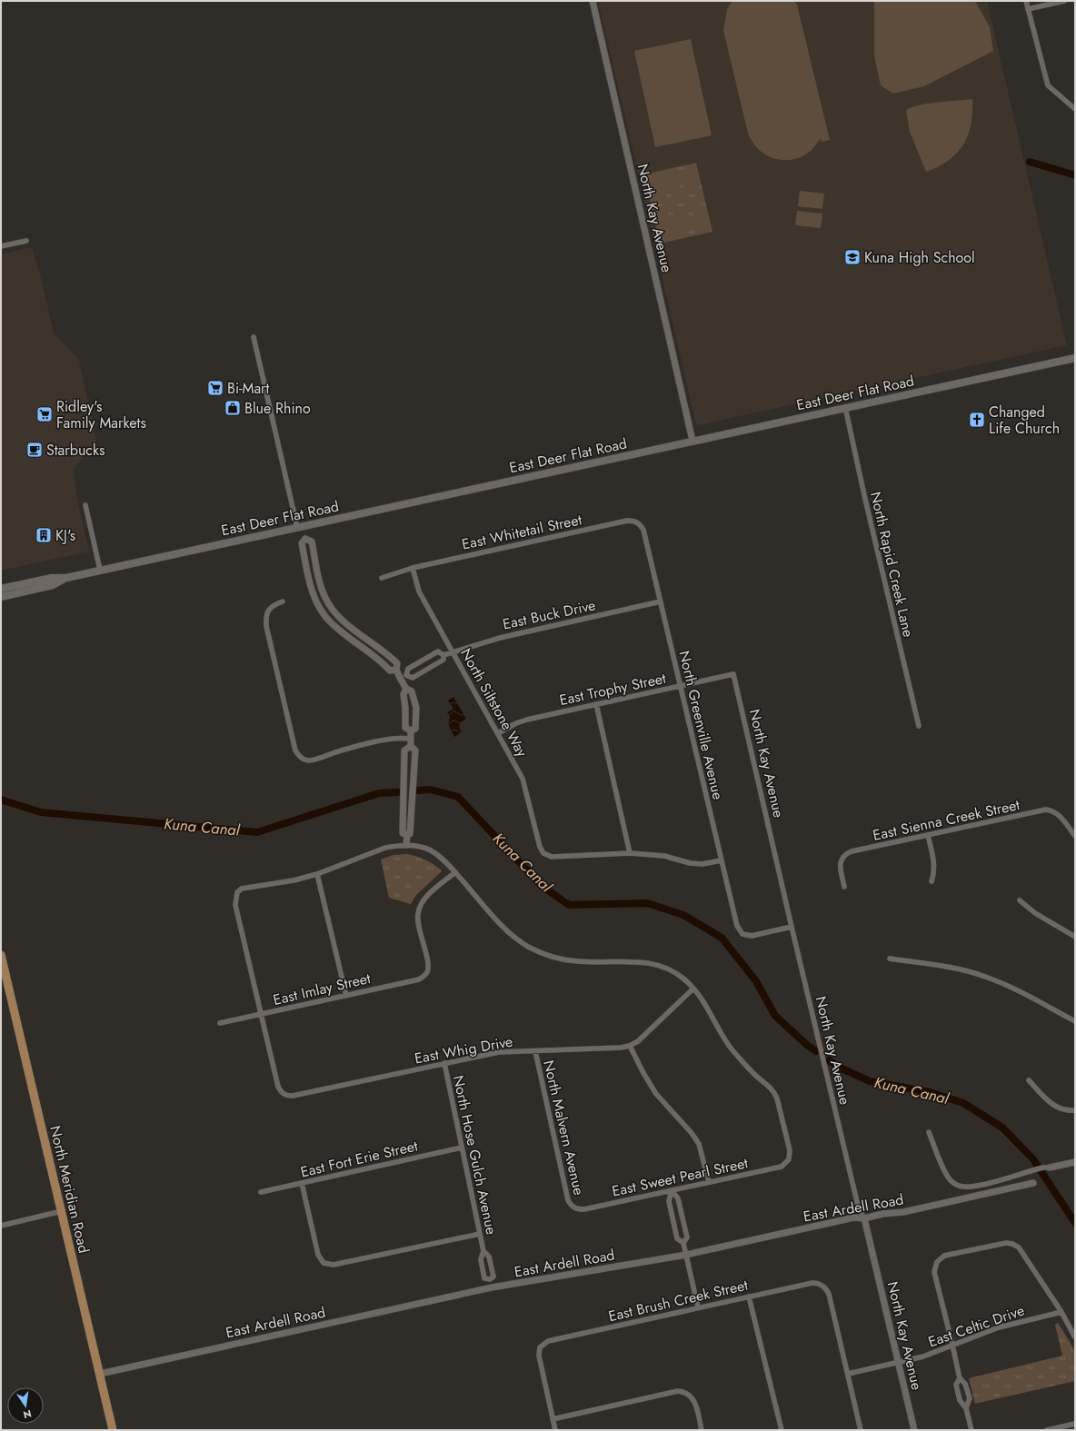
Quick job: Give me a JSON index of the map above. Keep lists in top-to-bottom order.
{
  "streets": {
    "main road": ["East Deer Flat Road", "North Meridian Road"],
    "street": [
      "North Kay Avenue",
      "East Whitetail Street",
      "North Rapid Creek Lane",
      "East Buck Drive",
      "East Trophy Street",
      "North Siltstone Way",
      "North Greenville Avenue",
      "East Sienna Creek Street",
      "East Imlay Street",
      "East Whig Drive",
      "North Malvern Avenue",
      "North Hose Gulch Avenue",
      "East Fort Erie Street",
      "East Sweet Pearl Street",
      "East Ardell Road",
      "East Brush Creek Street",
      "East Celtic Drive"
    ]
  },
  "crossings": [
    ["North Kay Avenue", "East Deer Flat Road"],
    ["North Kay Avenue", "East Trophy Street"],
    ["North Kay Avenue", "North Greenville Avenue"],
    ["North Kay Avenue", "East Ardell Road"],
    ["North Kay Avenue", "East Celtic Drive"],
    ["East Deer Flat Road", "North Rapid Creek Lane"],
    ["East Whitetail Street", "North Siltstone Way"],
    ["East Whitetail Street", "North Greenville Avenue"],
    ["East Buck Drive", "North Siltstone Way"],
    ["East Buck Drive", "North Greenville Avenue"],
    ["East Trophy Street", "North Siltstone Way"],
    ["East Trophy Street", "North Greenville Avenue"],
    ["East Imlay Street", "East Whig Drive"],
    ["East Whig Drive", "North Malvern Avenue"],
    ["East Whig Drive", "North Hose Gulch Avenue"],
    ["East Whig Drive", "East Sweet Pearl Street"],
    ["North Malvern Avenue", "East Sweet Pearl Street"],
    ["North Hose Gulch Avenue", "East Fort Erie Street"],
    ["North Hose Gulch Avenue", "East Ardell Road"],
    ["North Meridian Road", "East Ardell Road"],
    ["East Brush Creek Street", "East Celtic Drive"]
  ],
  "water": ["Kuna Canal"],
  "places": {
    "school or university": ["Kuna High School"],
    "supermarket": ["Bi-Mart", "Ridley's Family Markets"],
    "shop": ["Blue Rhino"],
    "church": ["Changed Life Church"],
    "cafe": ["Starbucks"],
    "building": ["KJ's"]
  },
  "north": "bottom"
}
